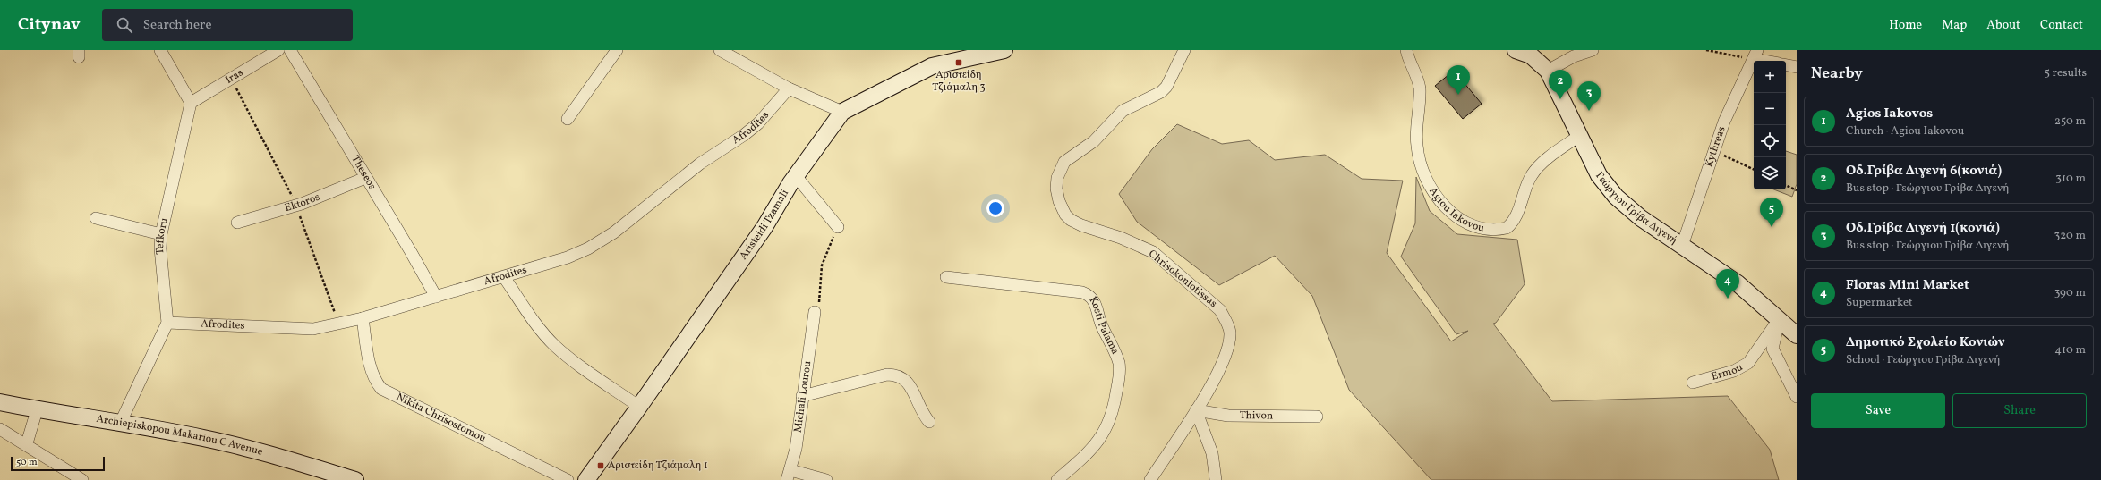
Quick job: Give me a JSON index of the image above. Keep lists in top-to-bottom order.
{
  "streets": {
    "street": [
      "Iras",
      "Afrodites",
      "Kythreas",
      "Theseos",
      "Ektoros",
      "Agiou Iakovou",
      "Γεώργιου Γρίβα Διγενή",
      "Aristeidi Tzamali",
      "Tefkoru",
      "Chrisokoniotissas",
      "Kosti Palama",
      "Ermou",
      "Michali Lourou",
      "Thivon",
      "Nikita Chrisostomou",
      "Archiepiskopou Makariou C Avenue"
    ]
  },
  "crossings": [
    ["Iras", "Tefkoru"],
    ["Afrodites", "Theseos"],
    ["Afrodites", "Tefkoru"],
    ["Afrodites", "Nikita Chrisostomou"],
    ["Kythreas", "Γεώργιου Γρίβα Διγενή"],
    ["Theseos", "Ektoros"],
    ["Agiou Iakovou", "Γεώργιου Γρίβα Διγενή"],
    ["Γεώργιου Γρίβα Διγενή", "Ermou"],
    ["Chrisokoniotissas", "Thivon"]
  ],
  "places": {
    "transit": ["Αριστείδη Τζιάμαλη 3", "Αριστείδη Τζιάμαλη 1"]
  },
  "scale_bar": "50 m",
  "page": {
    "header": "Citynav",
    "search": "Search here",
    "nav": [
      "Home",
      "Map",
      "About",
      "Contact"
    ],
    "heading": ["Nearby", "5 results"],
    "map_buttons": ["+", "−"],
    "pins": [
      "1",
      "2",
      "3",
      "5",
      "4"
    ],
    "list": [
      {
        "mark": "1",
        "name": "Agios Iakovos",
        "note": "Church · Agiou Iakovou",
        "value": "250 m"
      },
      {
        "mark": "2",
        "name": "Οδ.Γρίβα Διγενή 6(κονιά)",
        "note": "Bus stop · Γεώργιου Γρίβα Διγενή",
        "value": "310 m"
      },
      {
        "mark": "3",
        "name": "Οδ.Γρίβα Διγενή 1(κονιά)",
        "note": "Bus stop · Γεώργιου Γρίβα Διγενή",
        "value": "320 m"
      },
      {
        "mark": "4",
        "name": "Floras Mini Market",
        "note": "Supermarket",
        "value": "390 m"
      },
      {
        "mark": "5",
        "name": "Δημοτικό Σχολείο Κονιών",
        "note": "School · Γεώργιου Γρίβα Διγενή",
        "value": "410 m"
      }
    ],
    "buttons": ["Save", "Share"],
    "scale": "50 m"
  }
}
